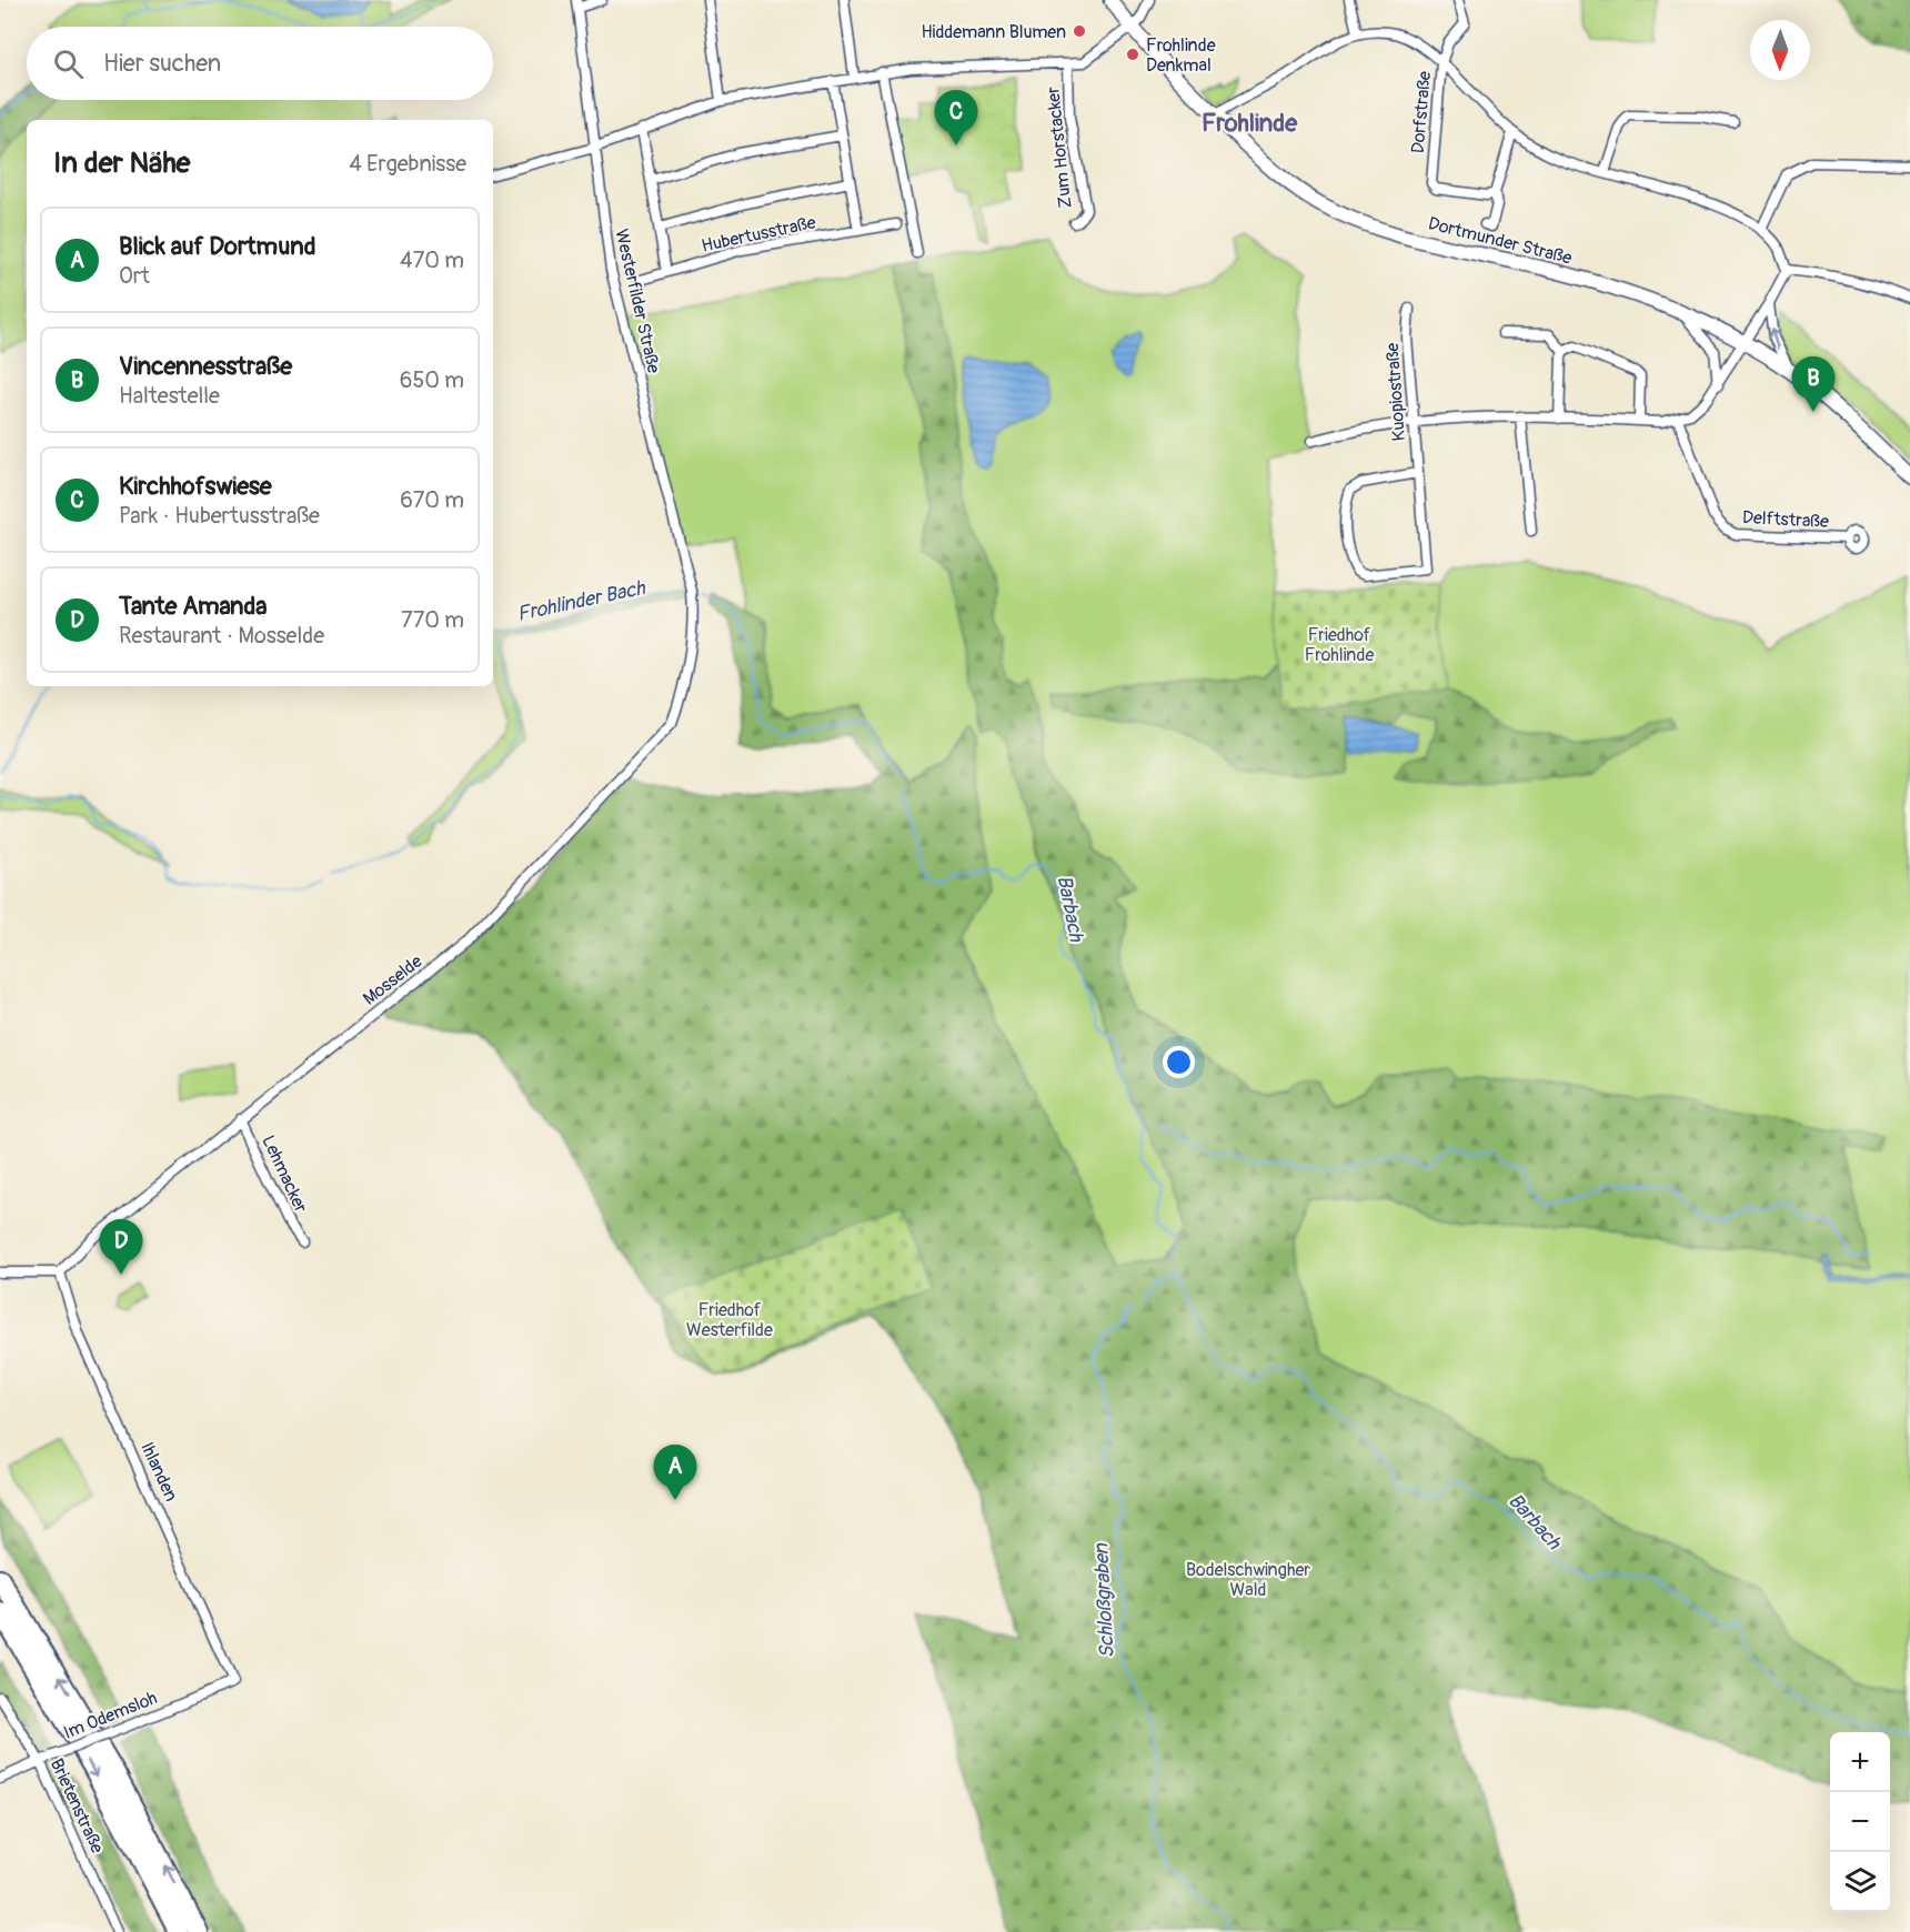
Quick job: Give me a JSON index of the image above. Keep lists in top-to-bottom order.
{
  "streets": {
    "main road": ["Dortmunder Straße"],
    "street": [
      "Dorfstraße",
      "Zum Horstacker",
      "Hubertusstraße",
      "Westerfilder Straße",
      "Kuopiostraße",
      "Delftstraße",
      "Mosselde",
      "Lehmacker",
      "Ihlanden",
      "Im Odemsloh",
      "Brietenstraße"
    ]
  },
  "crossings": [
    ["Dorfstraße", "Dortmunder Straße"],
    ["Westerfilder Straße", "Mosselde"],
    ["Mosselde", "Lehmacker"],
    ["Mosselde", "Ihlanden"],
    ["Ihlanden", "Im Odemsloh"],
    ["Im Odemsloh", "Brietenstraße"]
  ],
  "districts": ["Frohlinde"],
  "water": ["Frohlinder Bach", "Barbach", "Schloßgraben"],
  "parks": ["Friedhof Frohlinde", "Friedhof Westerfilde", "Bodelschwingher Wald"],
  "places": ["Hiddemann Blumen", "Frohlinde Denkmal"],
  "north": "bottom",
  "page": {
    "search": "Hier suchen",
    "pins": [
      "C",
      "B",
      "D",
      "A"
    ],
    "heading": ["In der Nähe", "4 Ergebnisse"],
    "list": [
      {
        "mark": "A",
        "name": "Blick auf Dortmund",
        "note": "Ort",
        "value": "470 m"
      },
      {
        "mark": "B",
        "name": "Vincennesstraße",
        "note": "Haltestelle",
        "value": "650 m"
      },
      {
        "mark": "C",
        "name": "Kirchhofswiese",
        "note": "Park · Hubertusstraße",
        "value": "670 m"
      },
      {
        "mark": "D",
        "name": "Tante Amanda",
        "note": "Restaurant · Mosselde",
        "value": "770 m"
      }
    ],
    "map_buttons": ["+", "−"]
  }
}
